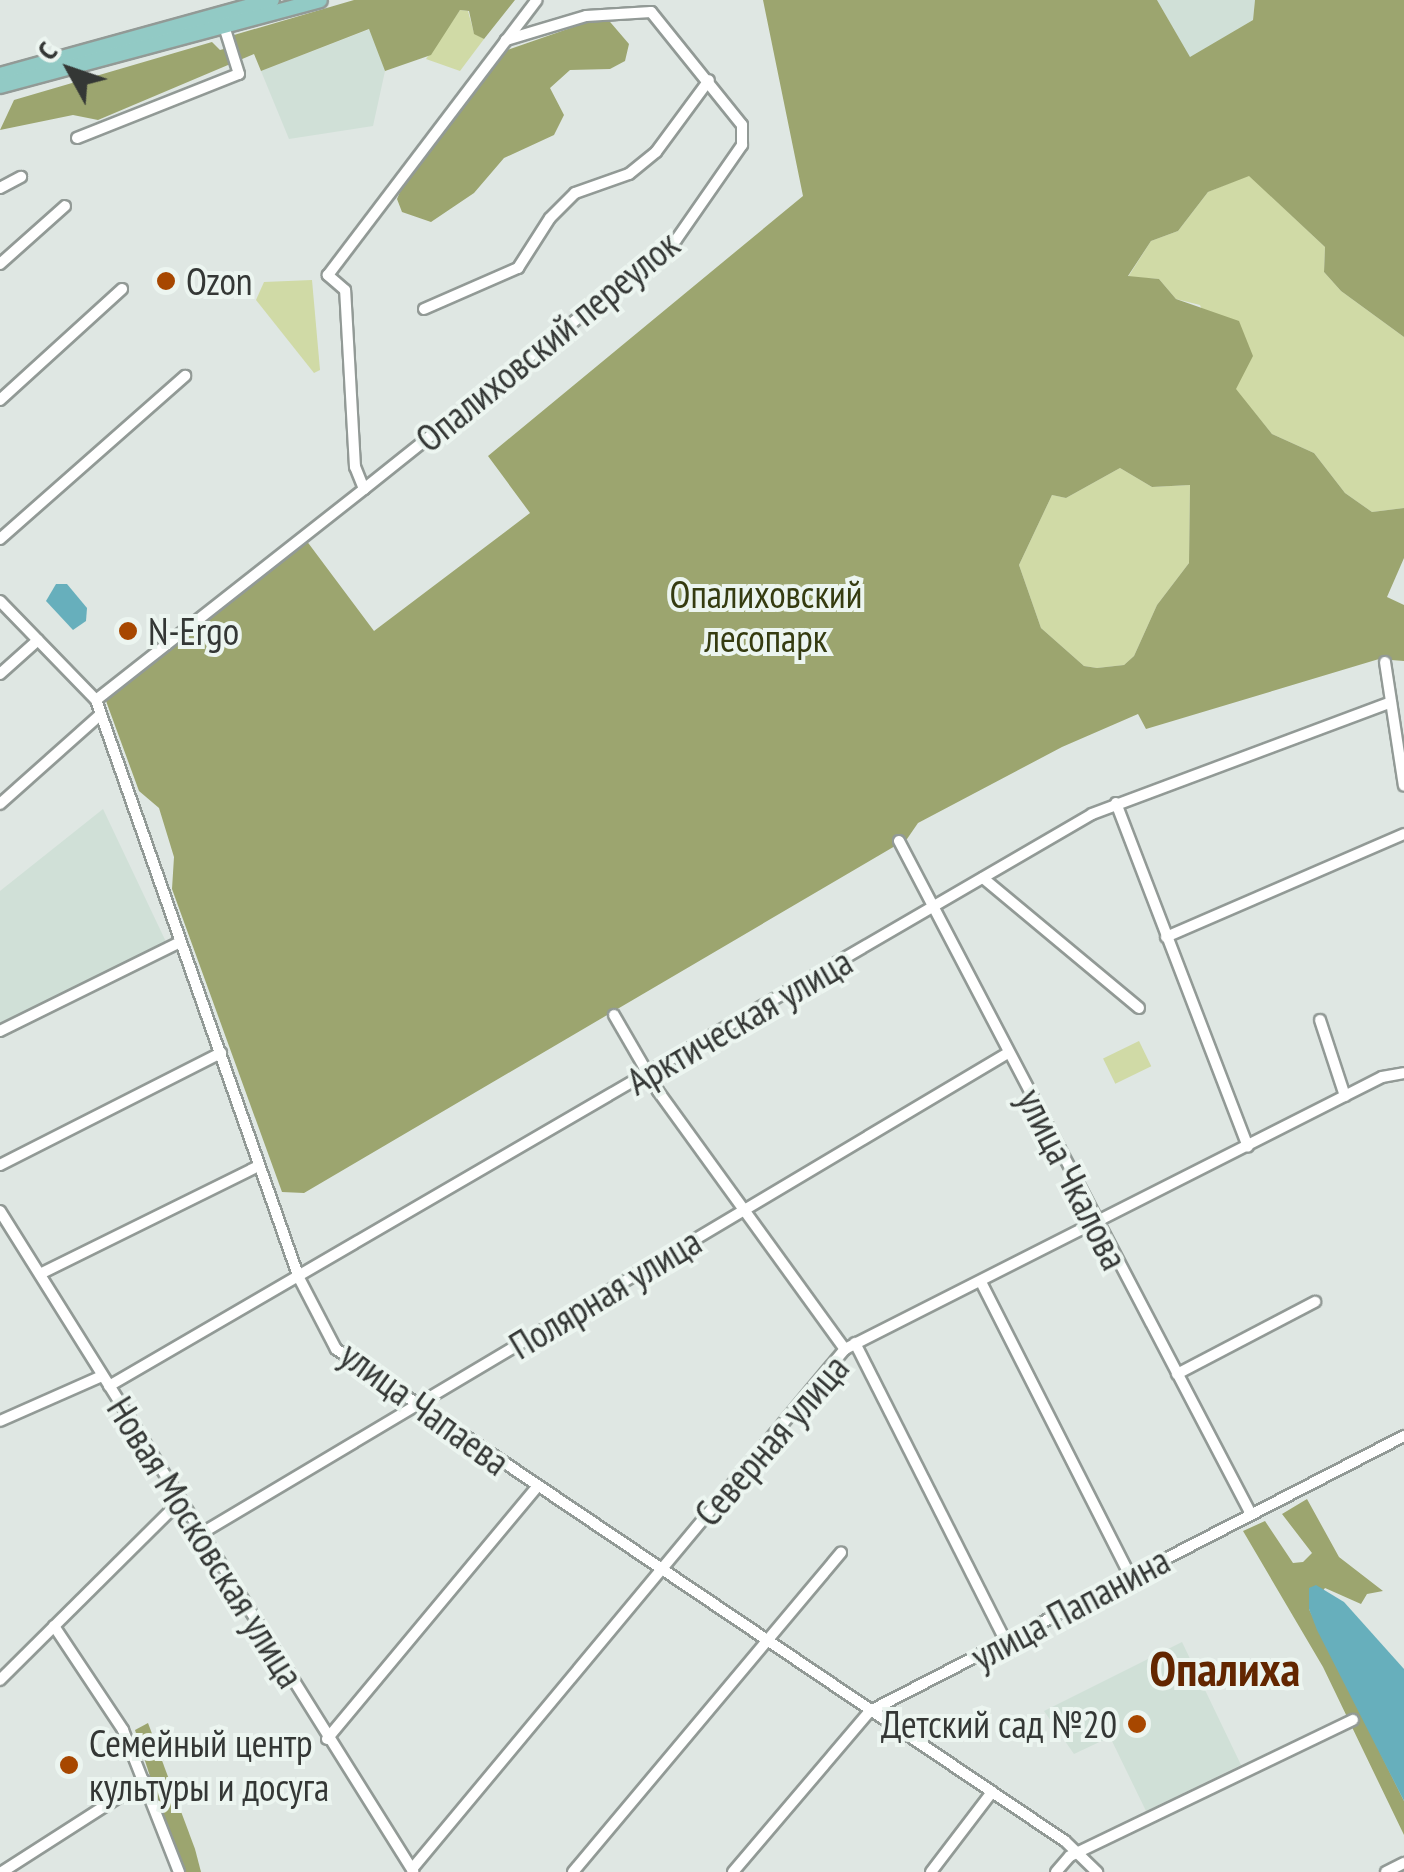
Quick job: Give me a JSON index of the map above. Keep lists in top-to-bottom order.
{
  "streets": {
    "street": [
      "Опалиховский переулок",
      "Арктическая улица",
      "улица Чкалова",
      "Полярная улица",
      "улица Чапаева",
      "Северная улица",
      "Новая Московская улица",
      "улица Папанина"
    ]
  },
  "crossings": [
    ["Арктическая улица", "улица Чкалова"],
    ["Арктическая улица", "улица Чапаева"],
    ["Арктическая улица", "Новая Московская улица"],
    ["улица Чкалова", "Полярная улица"],
    ["улица Чкалова", "Северная улица"],
    ["улица Чкалова", "улица Папанина"],
    ["Полярная улица", "улица Чапаева"],
    ["Полярная улица", "Новая Московская улица"],
    ["улица Чапаева", "Северная улица"],
    ["улица Чапаева", "улица Папанина"],
    ["Северная улица", "Новая Московская улица"]
  ],
  "districts": ["Опалиха"],
  "parks": ["Опалиховский лесопарк"],
  "places": [
    "Ozon",
    "N-Ergo",
    "Детский сад №20",
    "Семейный центр культуры и досуга"
  ],
  "north": "top left"
}
